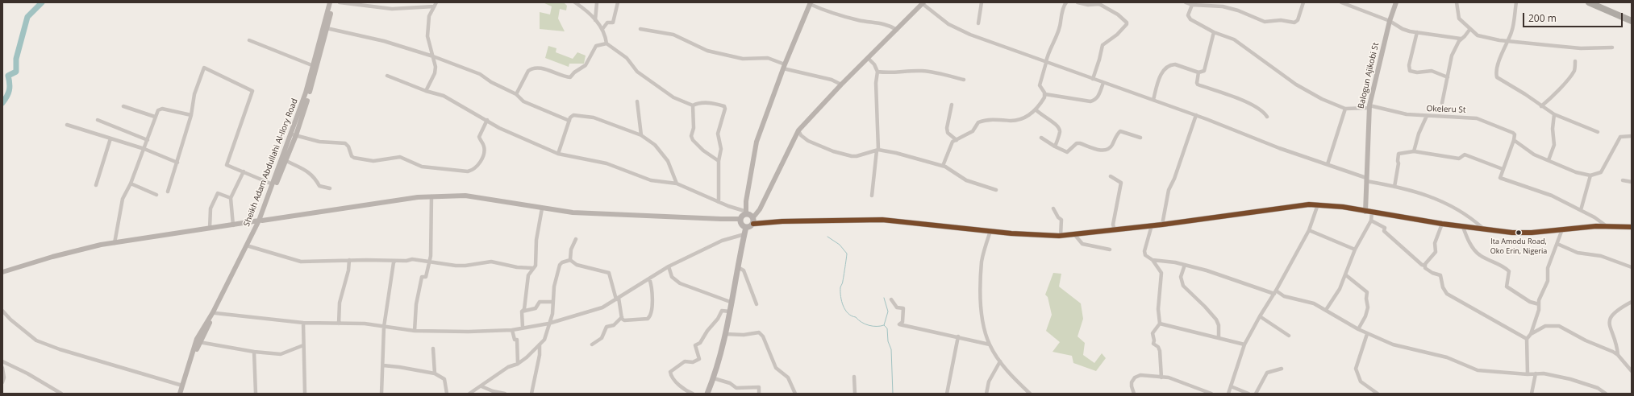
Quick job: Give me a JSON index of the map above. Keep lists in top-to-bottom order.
{
  "streets": {
    "street": ["Balogun Ajikobi St", "Okeleru St", "Sheikh Adam Abdullahi Al-Ilory Road"]
  },
  "crossings": [
    ["Balogun Ajikobi St", "Okeleru St"]
  ],
  "places": ["Ita Amodu Road, Oko Erin, Nigeria"],
  "scale_bar": "200 m"
}
